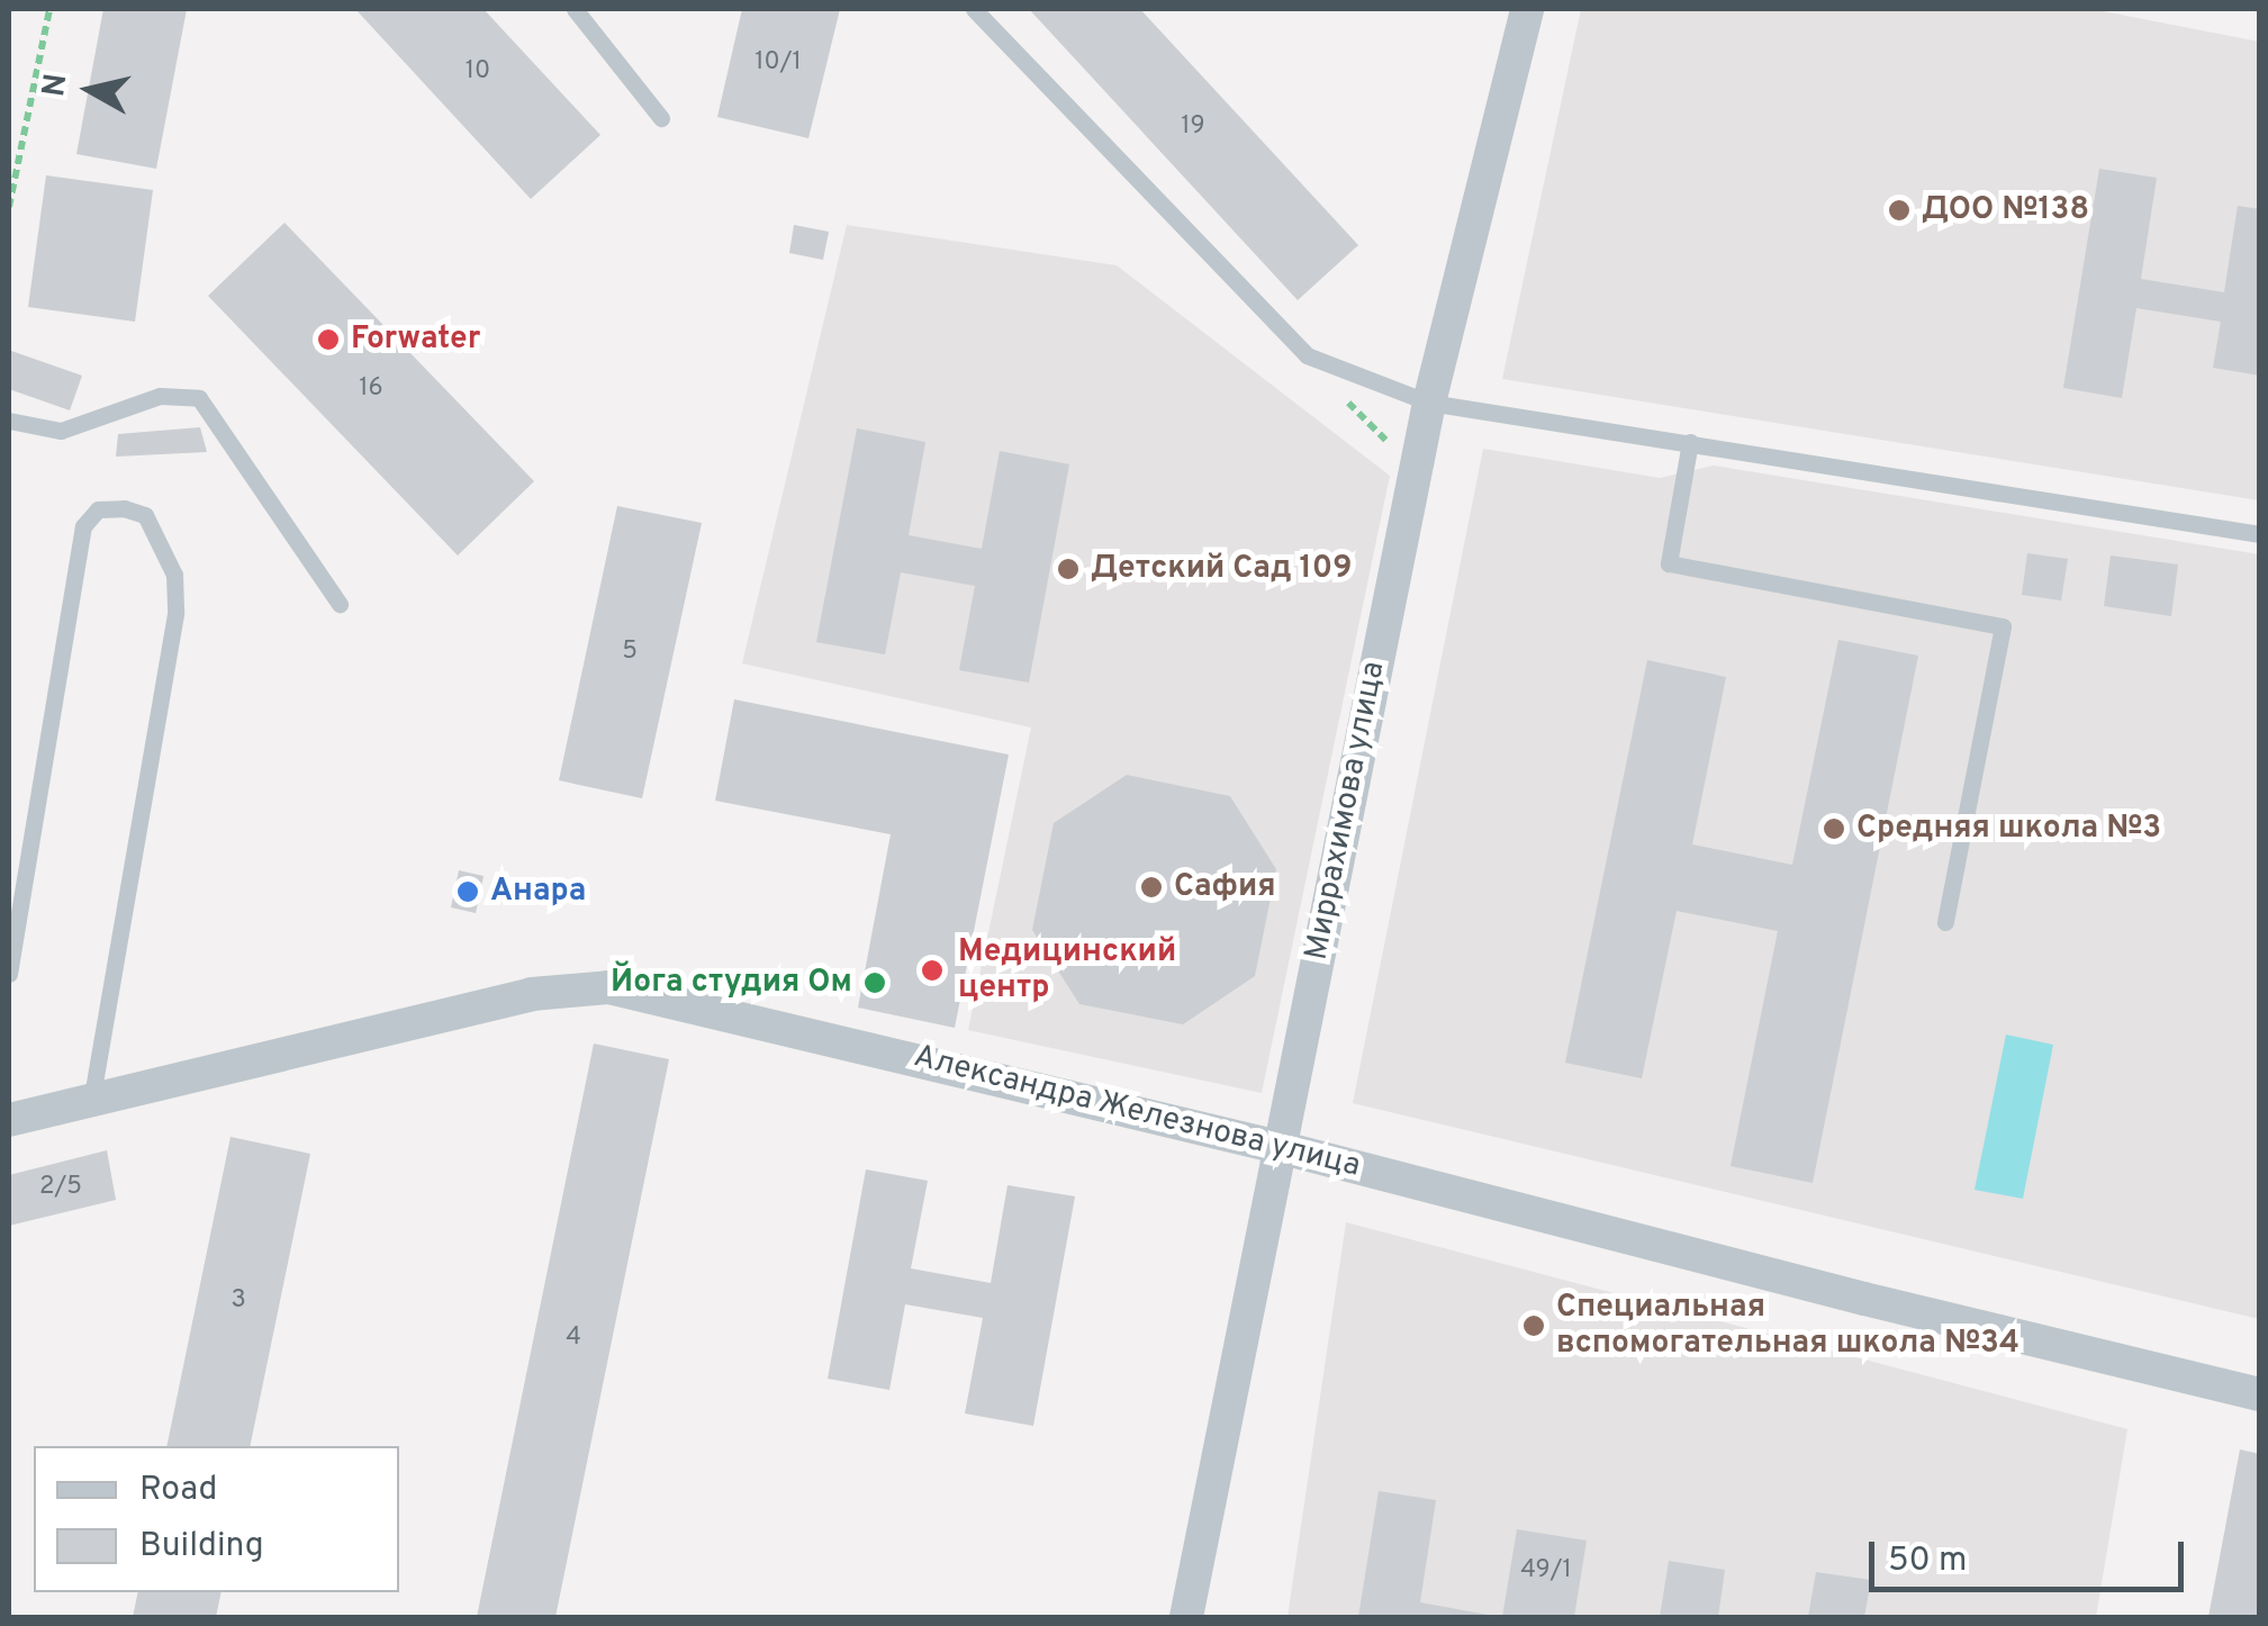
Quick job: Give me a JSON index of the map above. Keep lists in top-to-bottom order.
{
  "streets": {
    "street": ["Миррахимова улица", "Александра Железнова улица"]
  },
  "crossings": [
    ["Миррахимова улица", "Александра Железнова улица"]
  ],
  "places": [
    "ДОО №138",
    "Forwater",
    "Детский Сад 109",
    "Средняя школа №3",
    "Сафия",
    "Анара",
    "Медицинский центр",
    "Йога студия Ом",
    "Специальная вспомогательная школа №34"
  ],
  "house_numbers": [
    "10/1",
    "10",
    "19",
    "16",
    "5",
    "2/5",
    "3",
    "4",
    "49/1"
  ],
  "legend": ["Road", "Building"],
  "scale_bar": "50 m",
  "north": "left"
}
